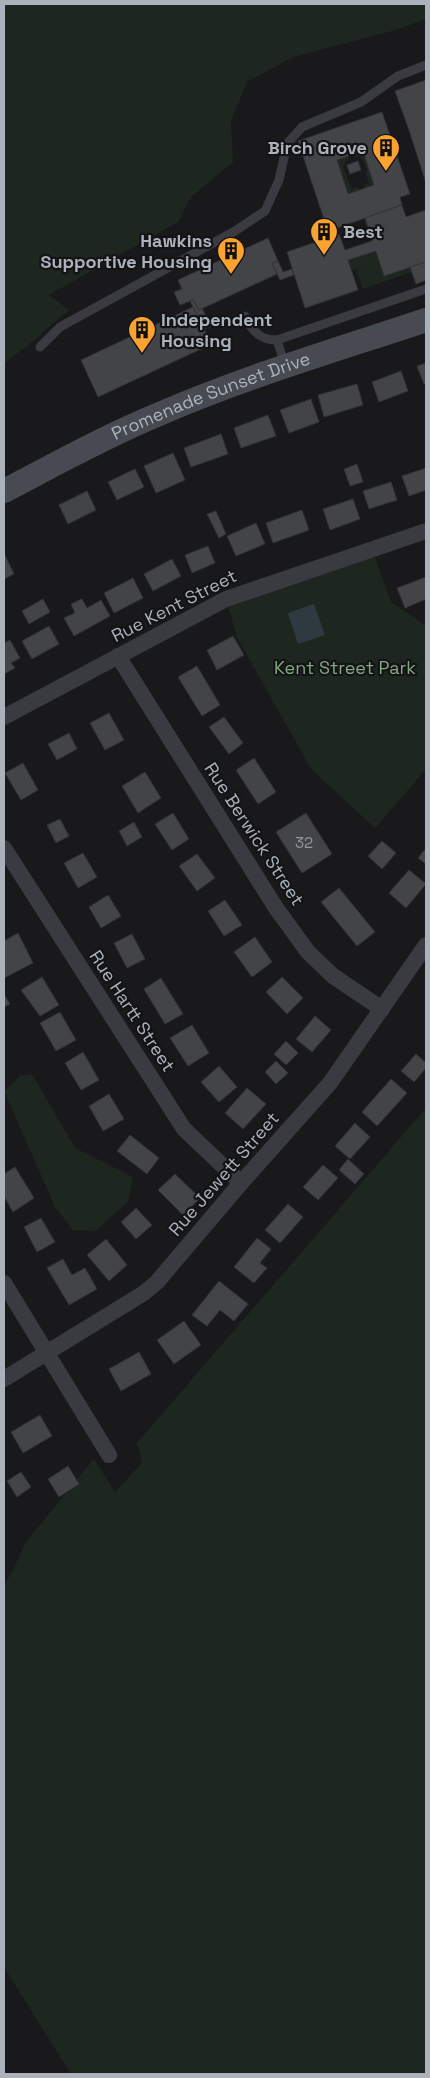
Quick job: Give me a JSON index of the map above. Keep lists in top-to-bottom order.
{
  "streets": {
    "street": [
      "Promenade Sunset Drive",
      "Rue Kent Street",
      "Rue Berwick Street",
      "Rue Hartt Street",
      "Rue Jewett Street"
    ]
  },
  "crossings": [
    ["Rue Kent Street", "Rue Berwick Street"],
    ["Rue Berwick Street", "Rue Jewett Street"],
    ["Rue Hartt Street", "Rue Jewett Street"]
  ],
  "parks": ["Kent Street Park"],
  "places": {
    "building": [
      "Birch Grove",
      "Best",
      "Hawkins Supportive Housing",
      "Independent Housing"
    ]
  },
  "house_numbers": ["32"]
}
